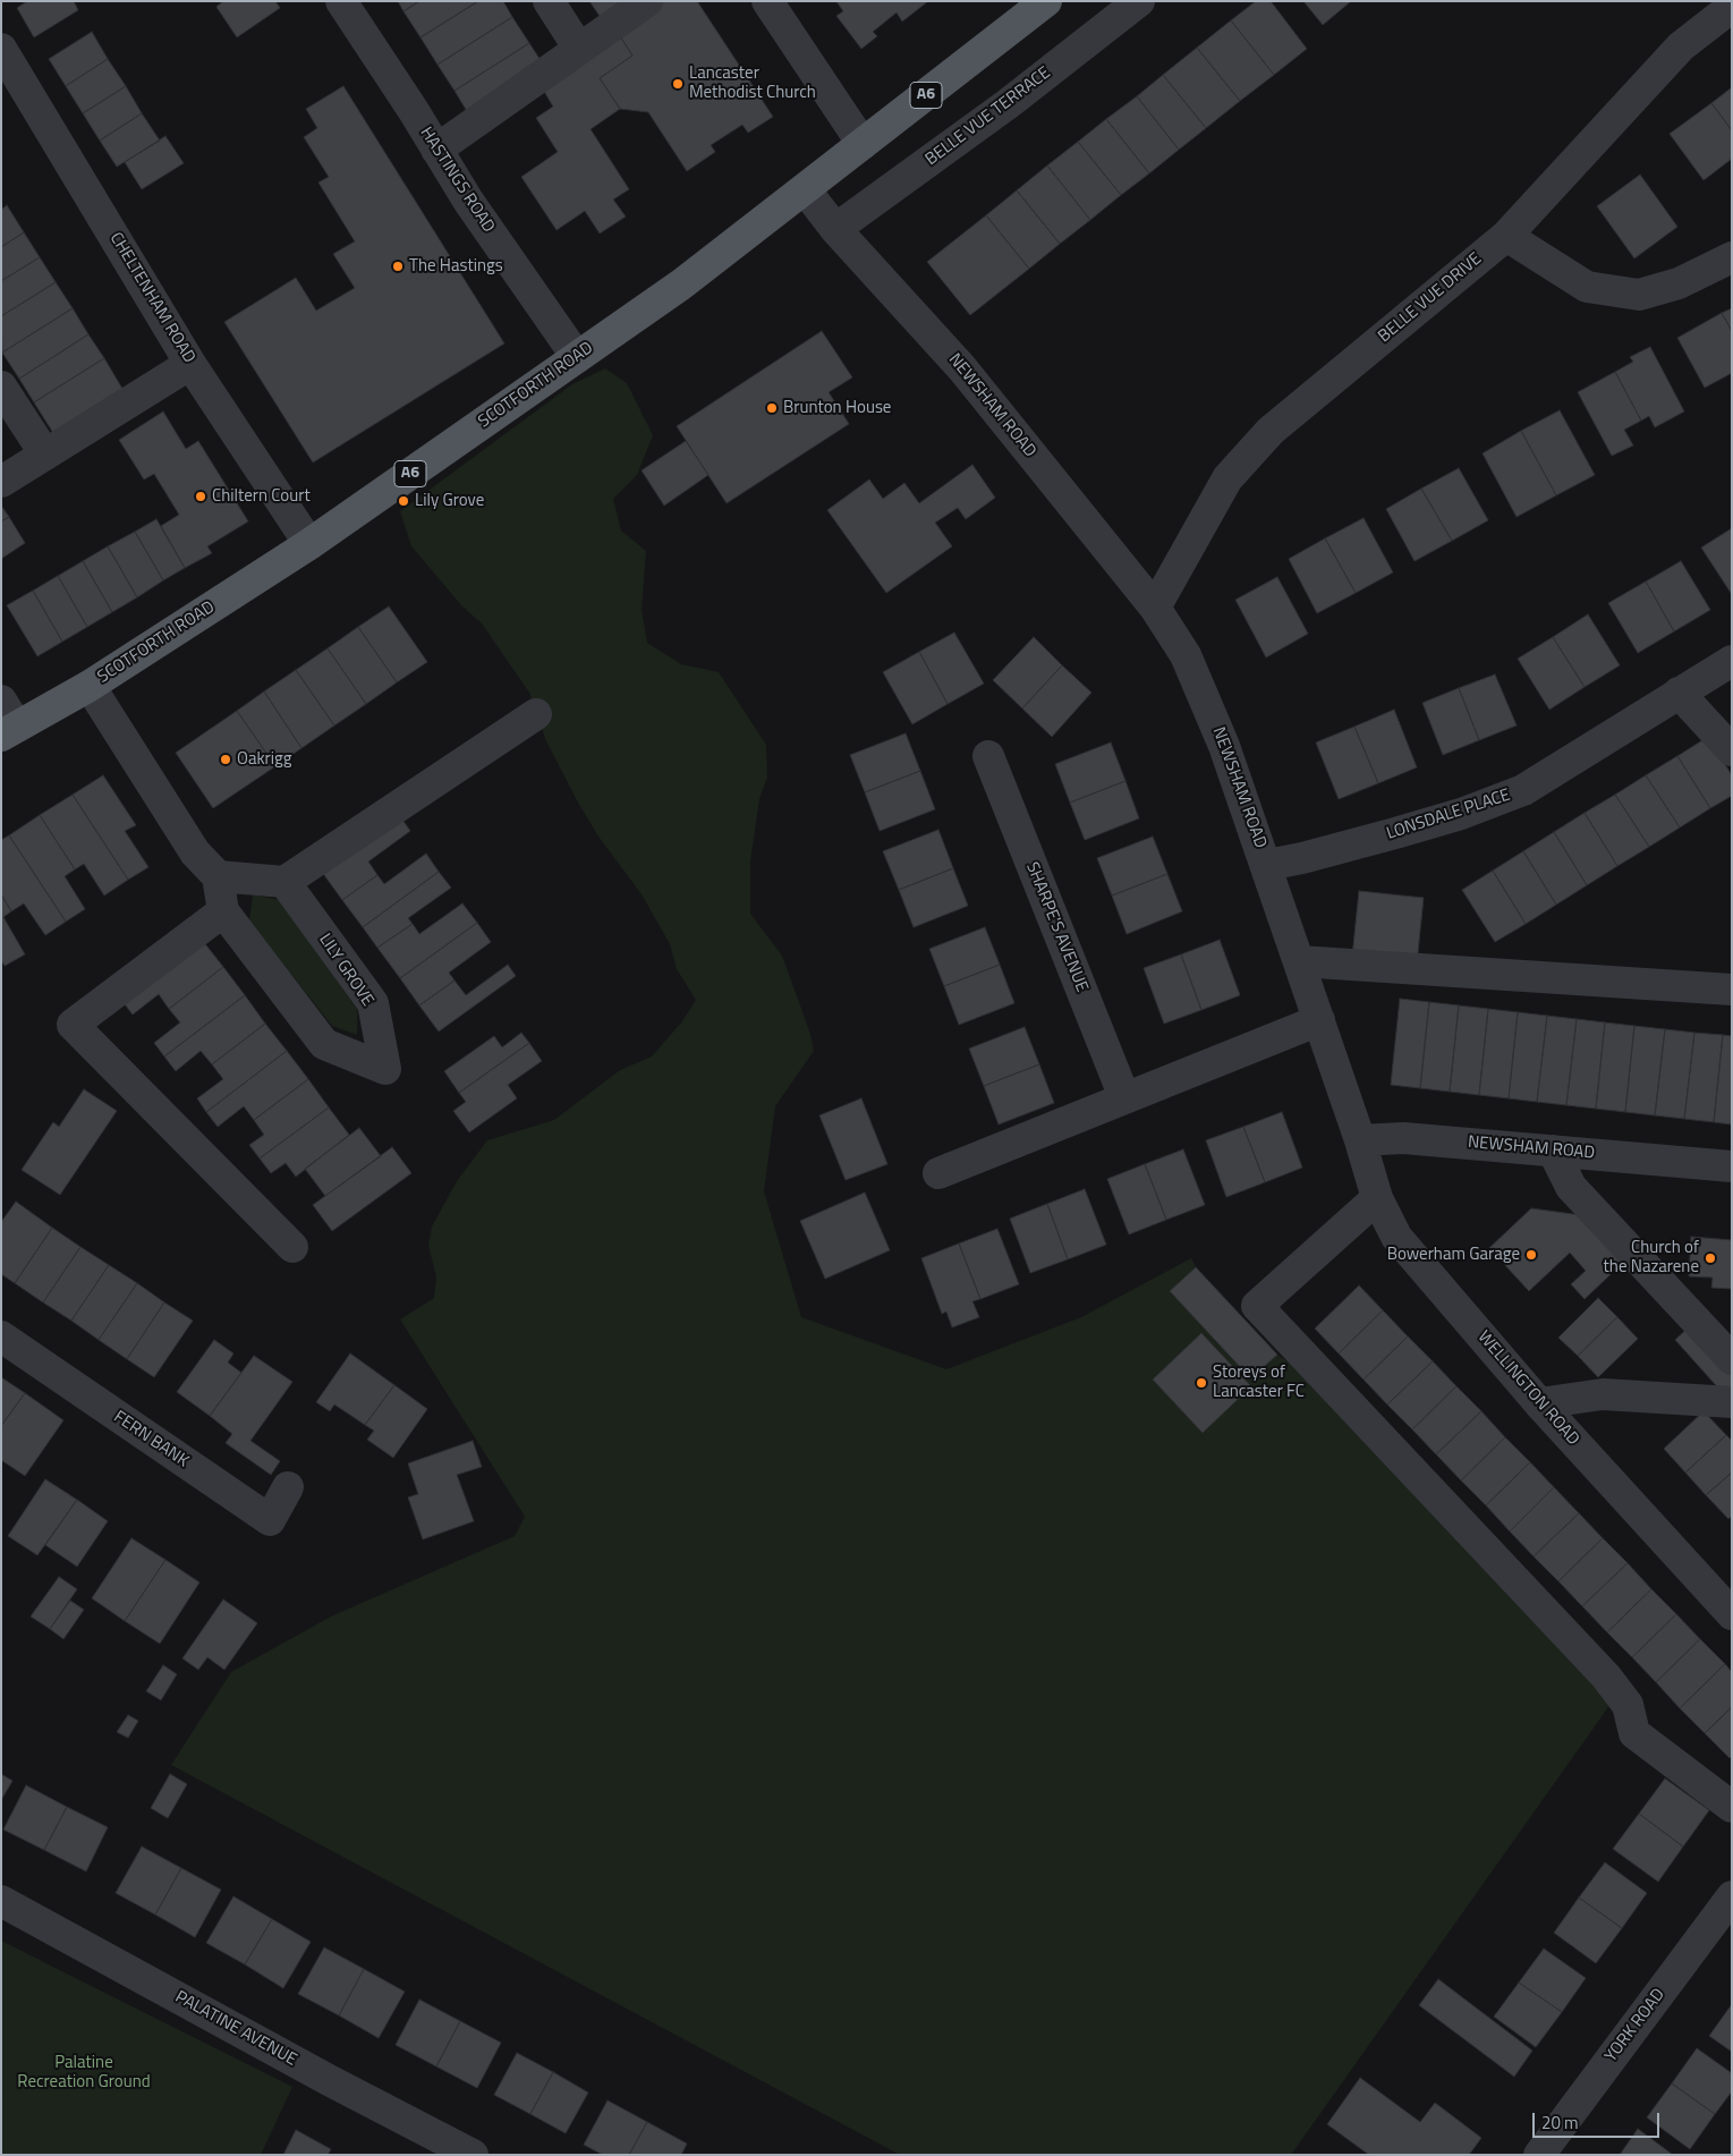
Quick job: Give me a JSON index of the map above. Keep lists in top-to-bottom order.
{
  "streets": {
    "main road": ["A6", "SCOTFORTH ROAD"],
    "street": [
      "BELLE VUE TERRACE",
      "HASTINGS ROAD",
      "CHELTENHAM ROAD",
      "BELLE VUE DRIVE",
      "NEWSHAM ROAD",
      "LONSDALE PLACE",
      "SHARPE'S AVENUE",
      "LILY GROVE",
      "WELLINGTON ROAD",
      "FERN BANK",
      "YORK ROAD",
      "PALATINE AVENUE"
    ]
  },
  "crossings": [
    ["BELLE VUE TERRACE", "NEWSHAM ROAD"],
    ["HASTINGS ROAD", "SCOTFORTH ROAD"],
    ["CHELTENHAM ROAD", "SCOTFORTH ROAD"],
    ["BELLE VUE DRIVE", "NEWSHAM ROAD"],
    ["SCOTFORTH ROAD", "NEWSHAM ROAD"],
    ["NEWSHAM ROAD", "LONSDALE PLACE"],
    ["NEWSHAM ROAD", "WELLINGTON ROAD"]
  ],
  "parks": ["Palatine Recreation Ground"],
  "places": [
    "Lancaster Methodist Church",
    "The Hastings",
    "Brunton House",
    "Chiltern Court",
    "Lily Grove",
    "Oakrigg",
    "Bowerham Garage",
    "Church of the Nazarene",
    "Storeys of Lancaster FC"
  ],
  "scale_bar": "20 m"
}
